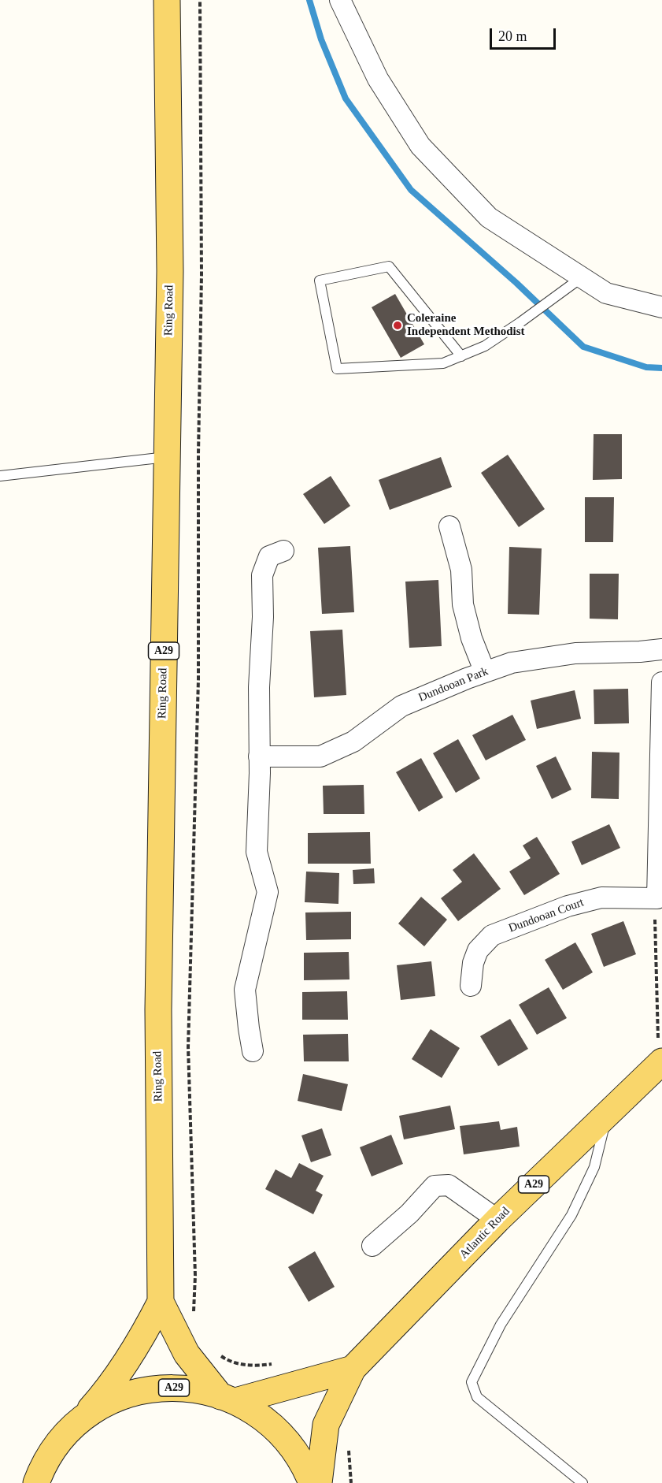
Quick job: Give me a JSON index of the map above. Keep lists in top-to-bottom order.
{
  "streets": {
    "main road": ["Ring Road", "A29", "Atlantic Road"],
    "street": ["Dundooan Park", "Dundooan Court"]
  },
  "crossings": [
    ["Ring Road", "A29"]
  ],
  "places": ["Coleraine Independent Methodist"],
  "scale_bar": "20 m"
}
